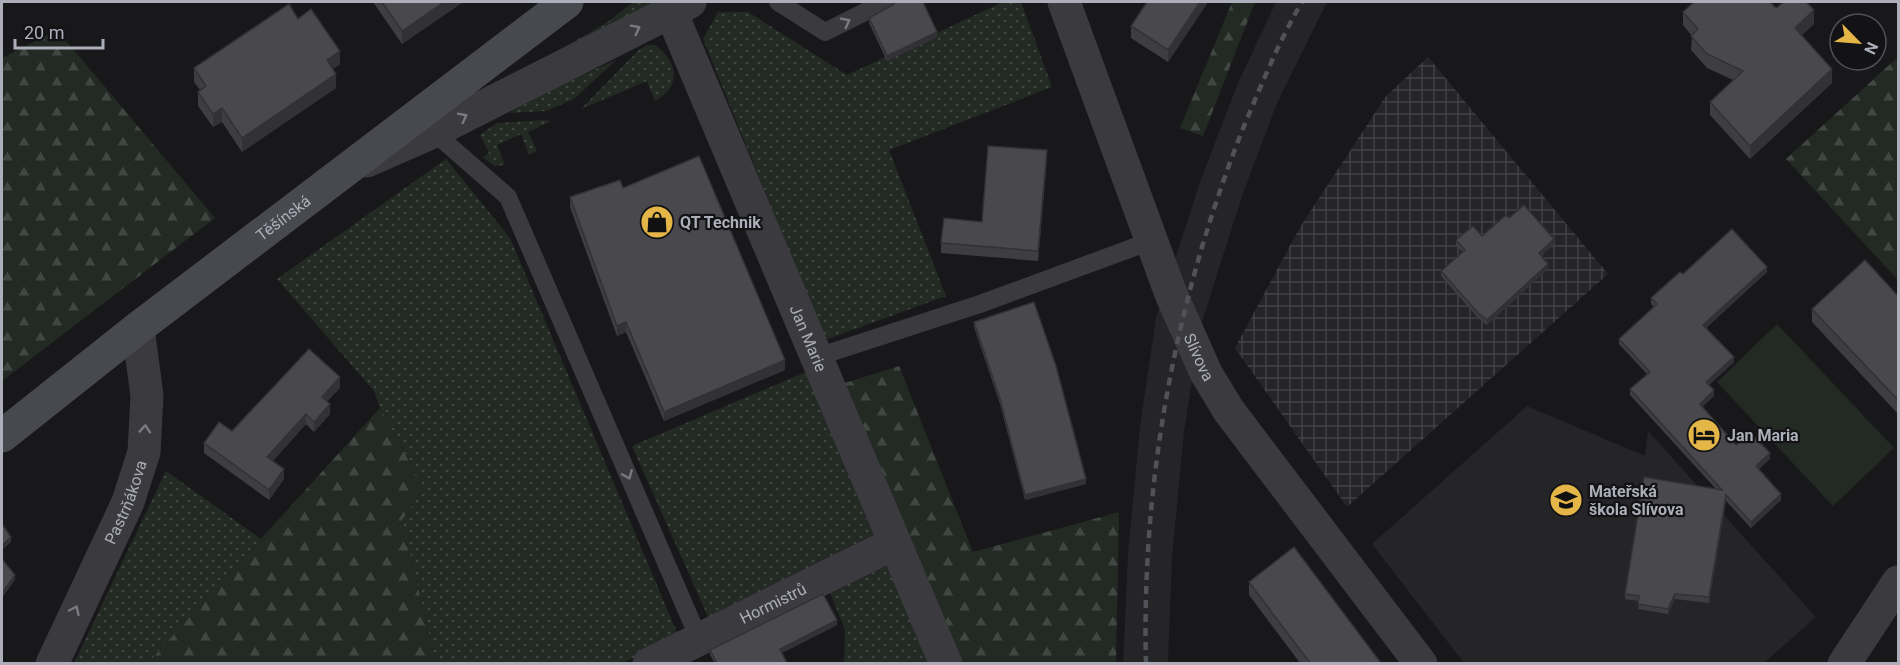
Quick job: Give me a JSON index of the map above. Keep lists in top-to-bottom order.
{
  "streets": {
    "main road": ["Těšínská"],
    "street": [
      "Jan Marie",
      "Slívova",
      "Pastrňákova",
      "Hormistrů"
    ]
  },
  "crossings": [
    ["Těšínská", "Pastrňákova"],
    ["Jan Marie", "Hormistrů"]
  ],
  "one_way": ["Pastrňákova"],
  "places": {
    "shop": ["QT Technik"],
    "hotel": ["Jan Maria"],
    "school or university": ["Mateřská škola Slívova"]
  },
  "scale_bar": "20 m",
  "north": "bottom right"
}
